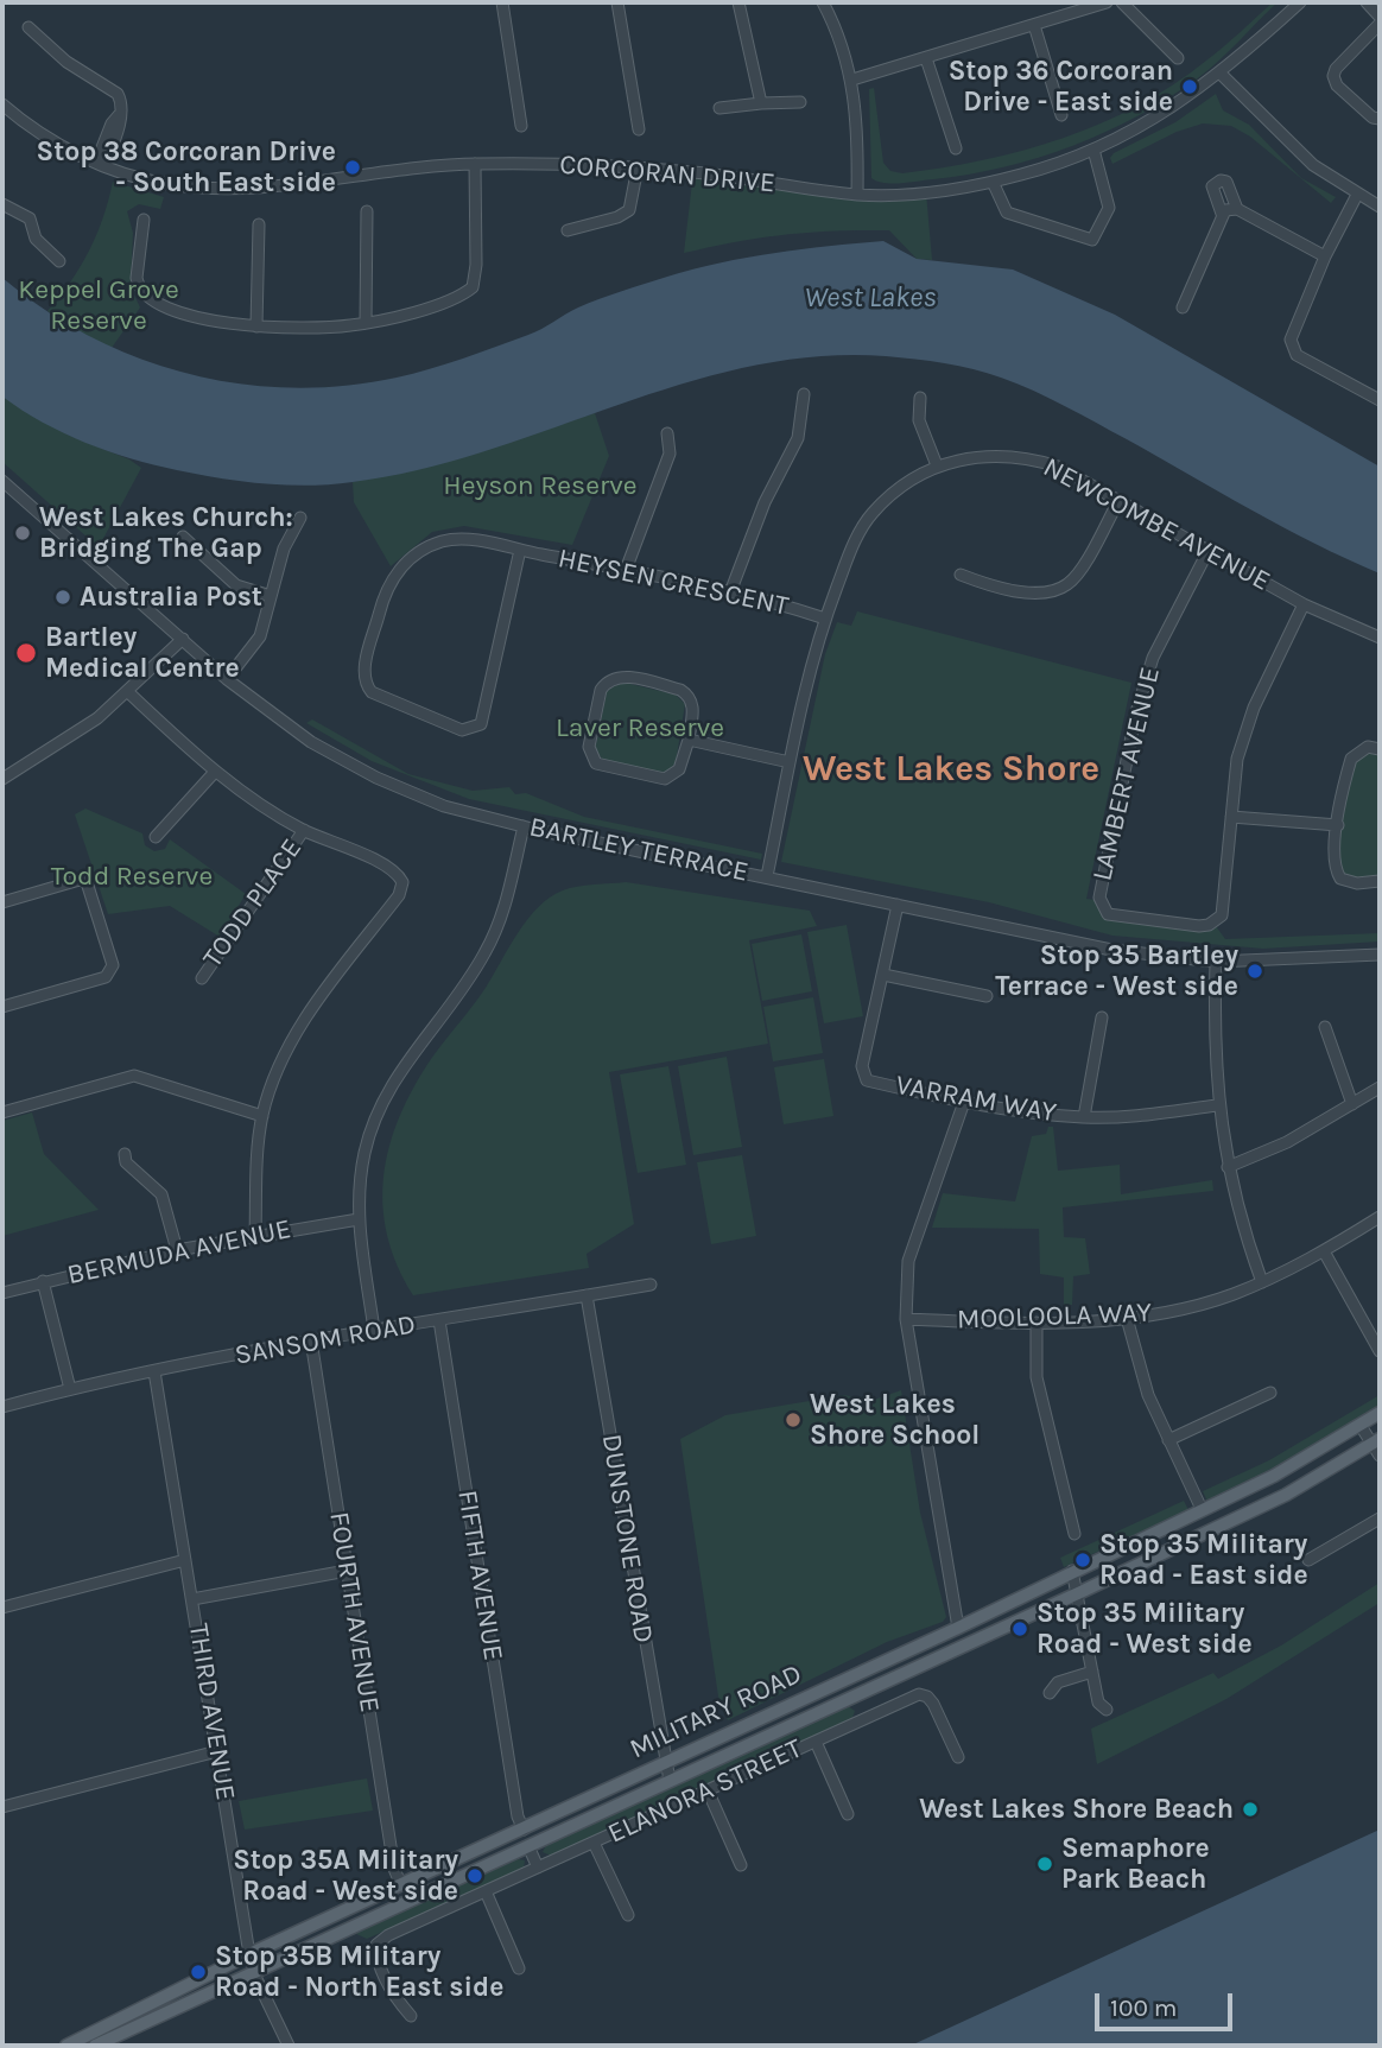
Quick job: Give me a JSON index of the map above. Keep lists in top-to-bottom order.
{
  "streets": {
    "main road": ["MILITARY ROAD"],
    "street": [
      "CORCORAN DRIVE",
      "NEWCOMBE AVENUE",
      "HEYSEN CRESCENT",
      "LAMBERT AVENUE",
      "BARTLEY TERRACE",
      "TODD PLACE",
      "VARRAM WAY",
      "BERMUDA AVENUE",
      "MOOLOOLA WAY",
      "SANSOM ROAD",
      "DUNSTONE ROAD",
      "FIFTH AVENUE",
      "FOURTH AVENUE",
      "THIRD AVENUE",
      "ELANORA STREET"
    ]
  },
  "crossings": [
    ["NEWCOMBE AVENUE", "HEYSEN CRESCENT"],
    ["NEWCOMBE AVENUE", "LAMBERT AVENUE"],
    ["NEWCOMBE AVENUE", "BARTLEY TERRACE"],
    ["BARTLEY TERRACE", "VARRAM WAY"],
    ["SANSOM ROAD", "DUNSTONE ROAD"],
    ["SANSOM ROAD", "FIFTH AVENUE"],
    ["SANSOM ROAD", "FOURTH AVENUE"],
    ["SANSOM ROAD", "THIRD AVENUE"],
    ["DUNSTONE ROAD", "MILITARY ROAD"],
    ["FIFTH AVENUE", "MILITARY ROAD"],
    ["FOURTH AVENUE", "MILITARY ROAD"],
    ["THIRD AVENUE", "MILITARY ROAD"]
  ],
  "districts": ["West Lakes Shore"],
  "water": ["West Lakes"],
  "parks": [
    "Keppel Grove Reserve",
    "Heyson Reserve",
    "Laver Reserve",
    "Todd Reserve"
  ],
  "places": [
    "Stop 36 Corcoran Drive - East side",
    "Stop 38 Corcoran Drive - South East side",
    "West Lakes Church: Bridging The Gap",
    "Australia Post",
    "Bartley Medical Centre",
    "Stop 35 Bartley Terrace - West side",
    "West Lakes Shore School",
    "Stop 35 Military Road - East side",
    "Stop 35 Military Road - West side",
    "West Lakes Shore Beach",
    "Semaphore Park Beach",
    "Stop 35A Military Road - West side",
    "Stop 35B Military Road - North East side"
  ],
  "scale_bar": "100 m"
}
